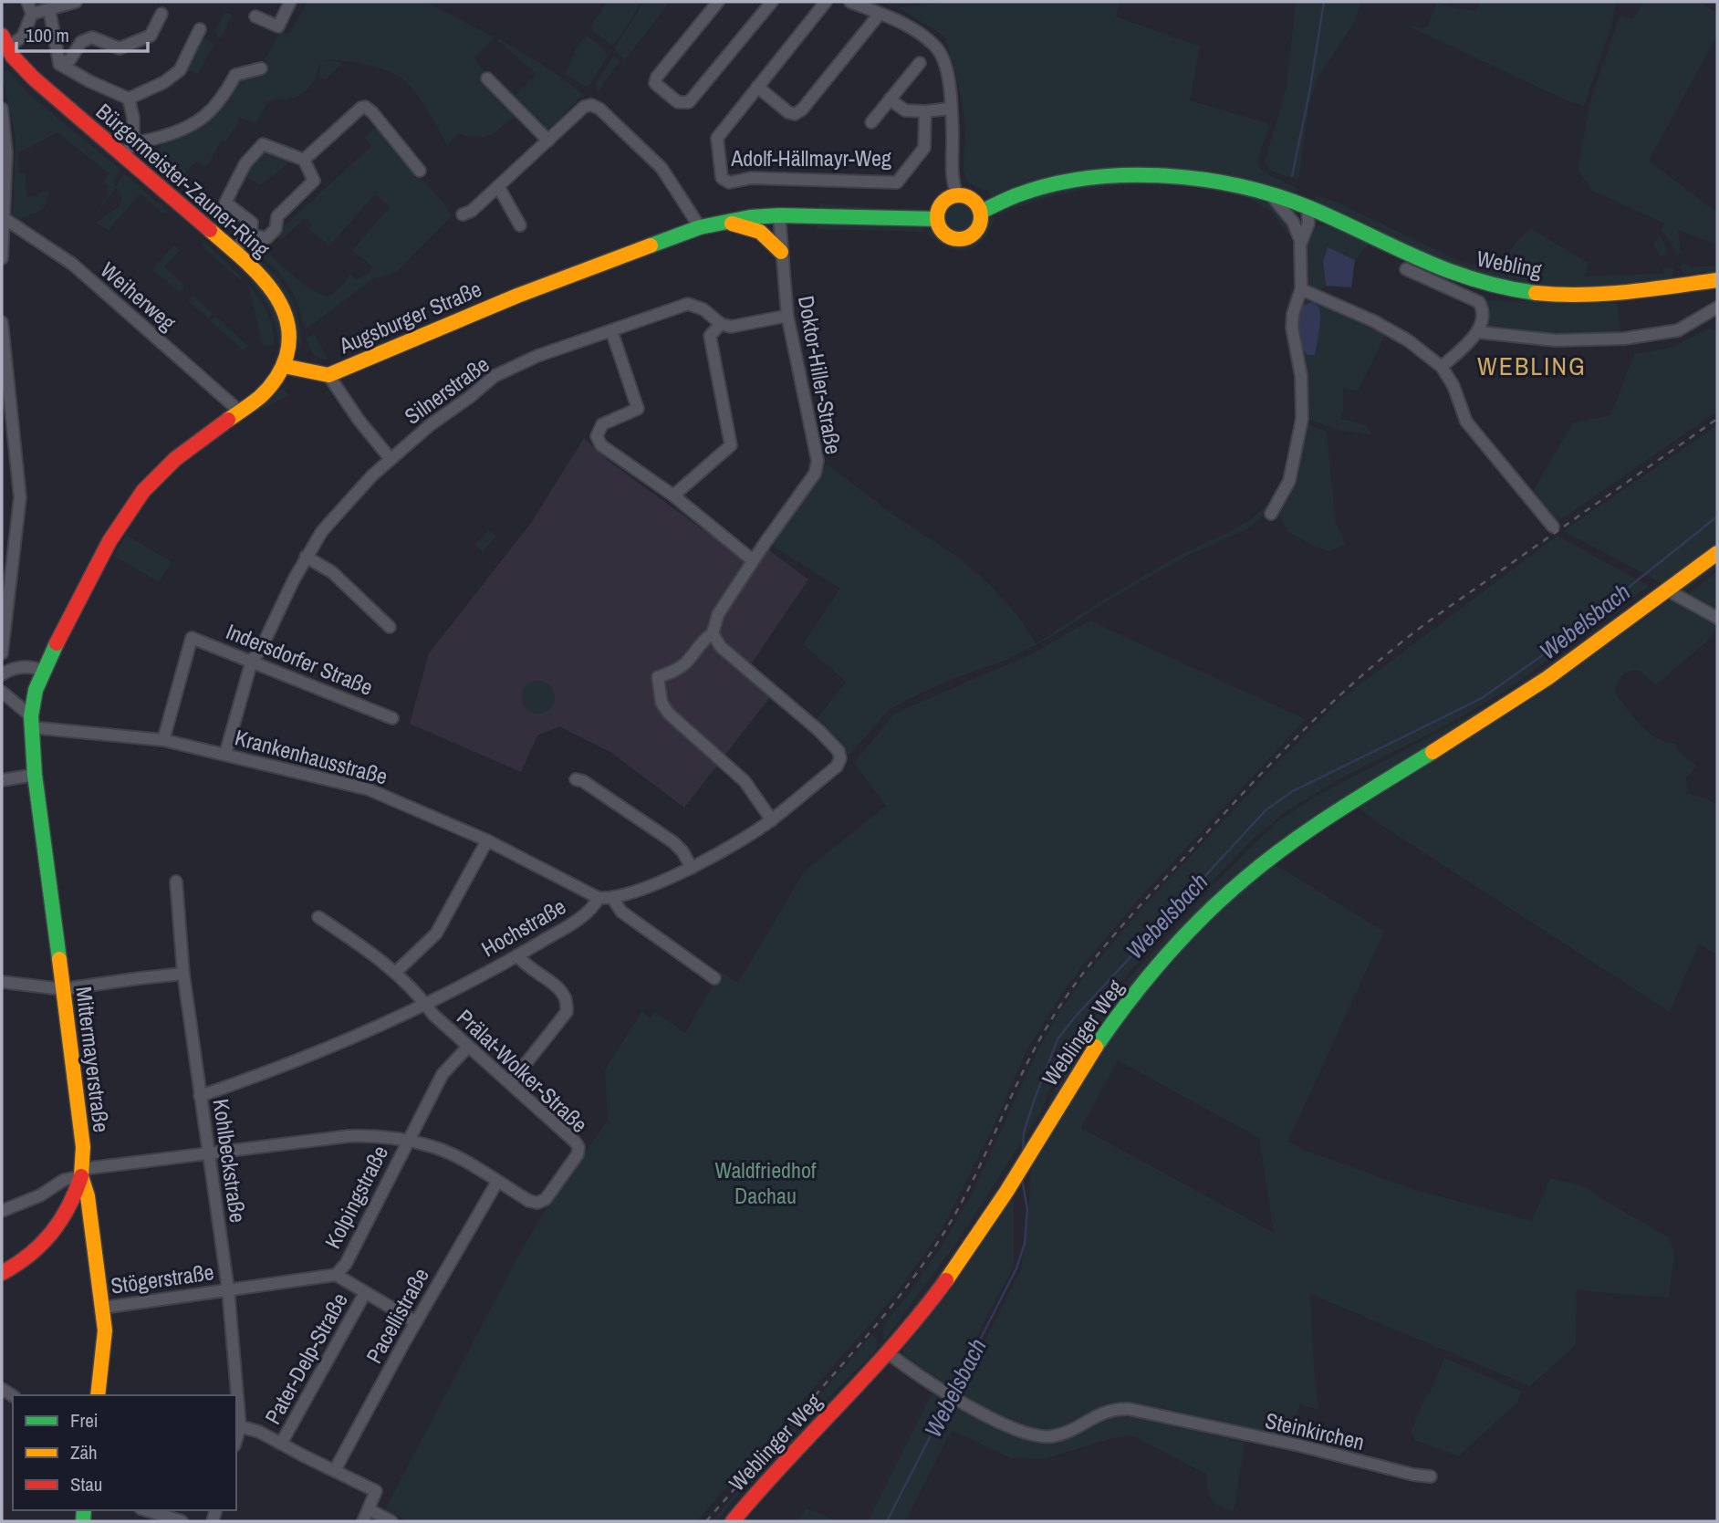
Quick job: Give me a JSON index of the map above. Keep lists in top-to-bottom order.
{
  "streets": {
    "main road": [
      "Bürgermeister-Zauner-Ring",
      "Webling",
      "Augsburger Straße",
      "Weblinger Weg",
      "Mittermayerstraße"
    ],
    "street": [
      "Adolf-Hällmayr-Weg",
      "Weiherweg",
      "Doktor-Hiller-Straße",
      "Silnerstraße",
      "Indersdorfer Straße",
      "Krankenhausstraße",
      "Hochstraße",
      "Prälat-Wolker-Straße",
      "Kohlbeckstraße",
      "Kolpingstraße",
      "Stögerstraße",
      "Pacellistraße",
      "Pater-Delp-Straße",
      "Steinkirchen"
    ]
  },
  "crossings": [
    ["Bürgermeister-Zauner-Ring", "Augsburger Straße"],
    ["Augsburger Straße", "Doktor-Hiller-Straße"],
    ["Doktor-Hiller-Straße", "Hochstraße"],
    ["Silnerstraße", "Indersdorfer Straße"],
    ["Silnerstraße", "Krankenhausstraße"],
    ["Indersdorfer Straße", "Krankenhausstraße"],
    ["Krankenhausstraße", "Hochstraße"],
    ["Krankenhausstraße", "Mittermayerstraße"],
    ["Hochstraße", "Prälat-Wolker-Straße"],
    ["Hochstraße", "Kohlbeckstraße"],
    ["Weblinger Weg", "Steinkirchen"],
    ["Mittermayerstraße", "Prälat-Wolker-Straße"],
    ["Mittermayerstraße", "Stögerstraße"],
    ["Prälat-Wolker-Straße", "Kohlbeckstraße"],
    ["Prälat-Wolker-Straße", "Kolpingstraße"],
    ["Prälat-Wolker-Straße", "Pacellistraße"],
    ["Kohlbeckstraße", "Kolpingstraße"],
    ["Kohlbeckstraße", "Stögerstraße"],
    ["Kolpingstraße", "Stögerstraße"]
  ],
  "districts": ["WEBLING"],
  "water": ["Webelsbach"],
  "parks": ["Waldfriedhof Dachau"],
  "legend": ["Frei", "Zäh", "Stau"],
  "scale_bar": "100 m"
}
